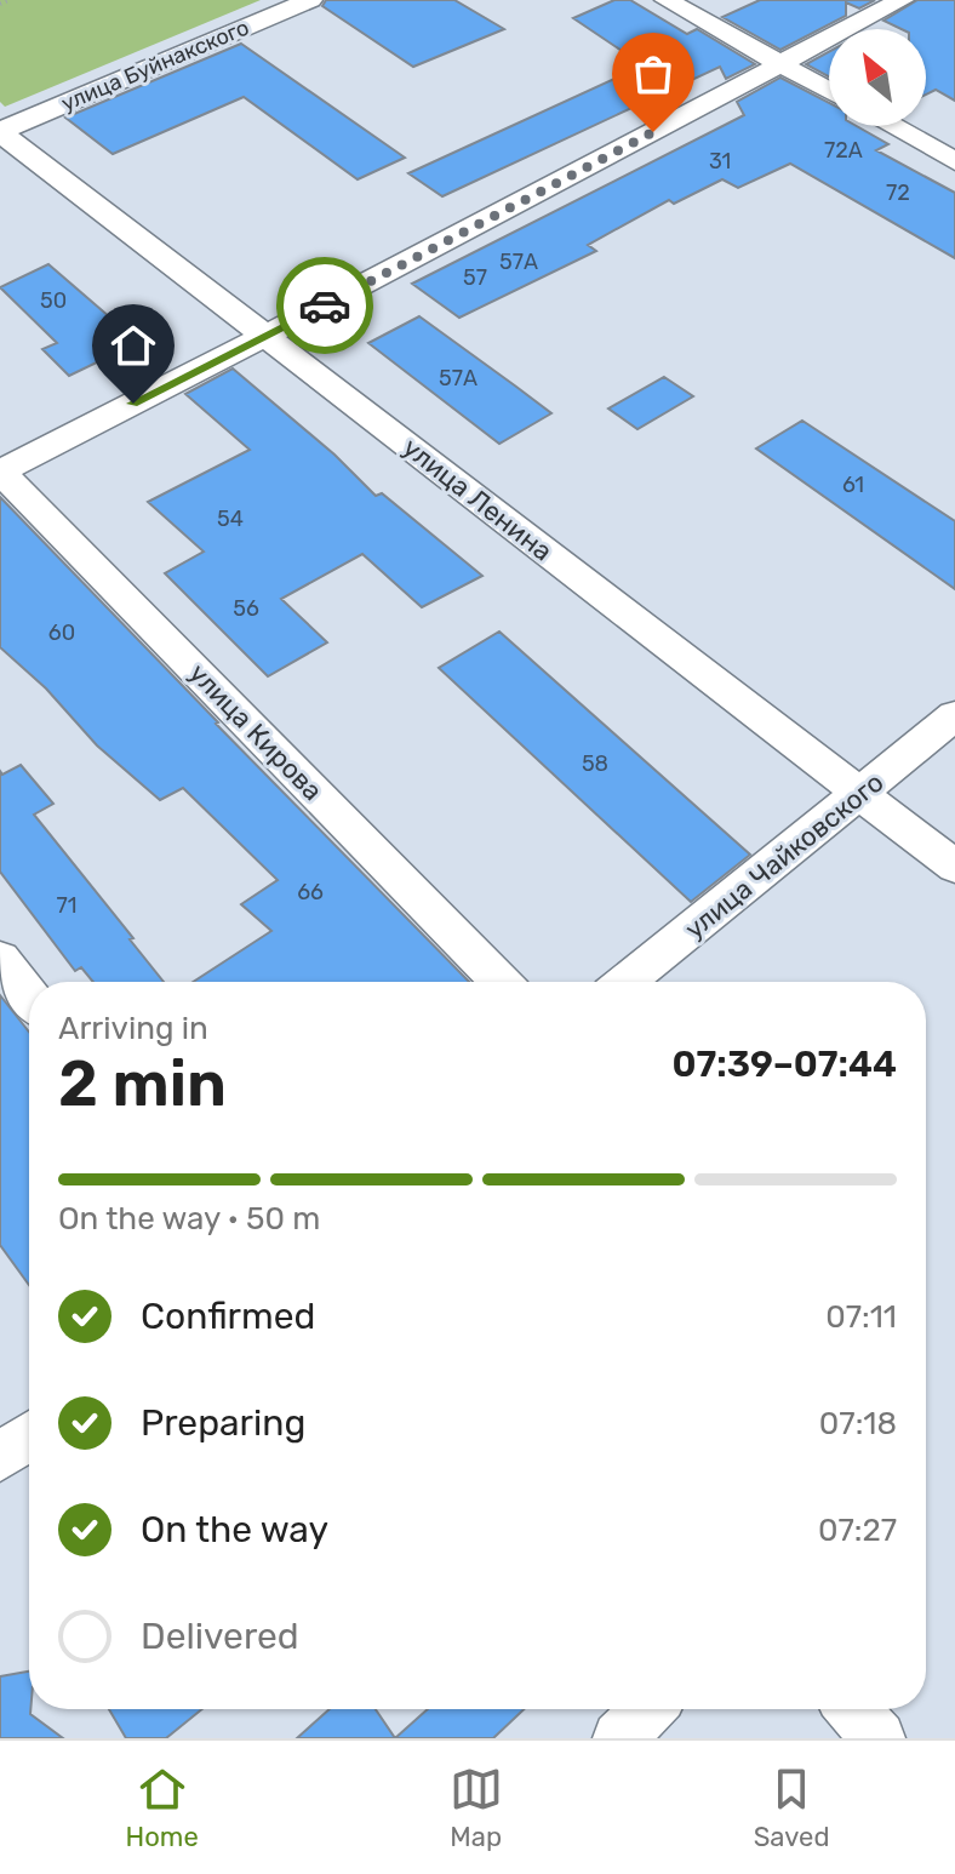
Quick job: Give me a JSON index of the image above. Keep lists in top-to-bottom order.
{
  "streets": {
    "street": [
      "улица Буйнакского",
      "улица Ленина",
      "улица Кирова",
      "улица Чайковского"
    ]
  },
  "crossings": [
    ["улица Буйнакского", "улица Ленина"],
    ["улица Ленина", "улица Чайковского"]
  ],
  "house_numbers": [
    "72А",
    "31",
    "72",
    "57А",
    "57",
    "50",
    "57А",
    "61",
    "54",
    "56",
    "60",
    "58",
    "66",
    "71"
  ],
  "north": "top left",
  "page": {
    "heading": ["2 min", "Arriving in", "07:39–07:44"],
    "bar": "On the way · 50 m",
    "list": [
      ["Confirmed", "07:11"],
      ["Preparing", "07:18"],
      ["On the way", "07:27"],
      "Delivered"
    ],
    "tabs": ["Home", "Map", "Saved"]
  }
}
